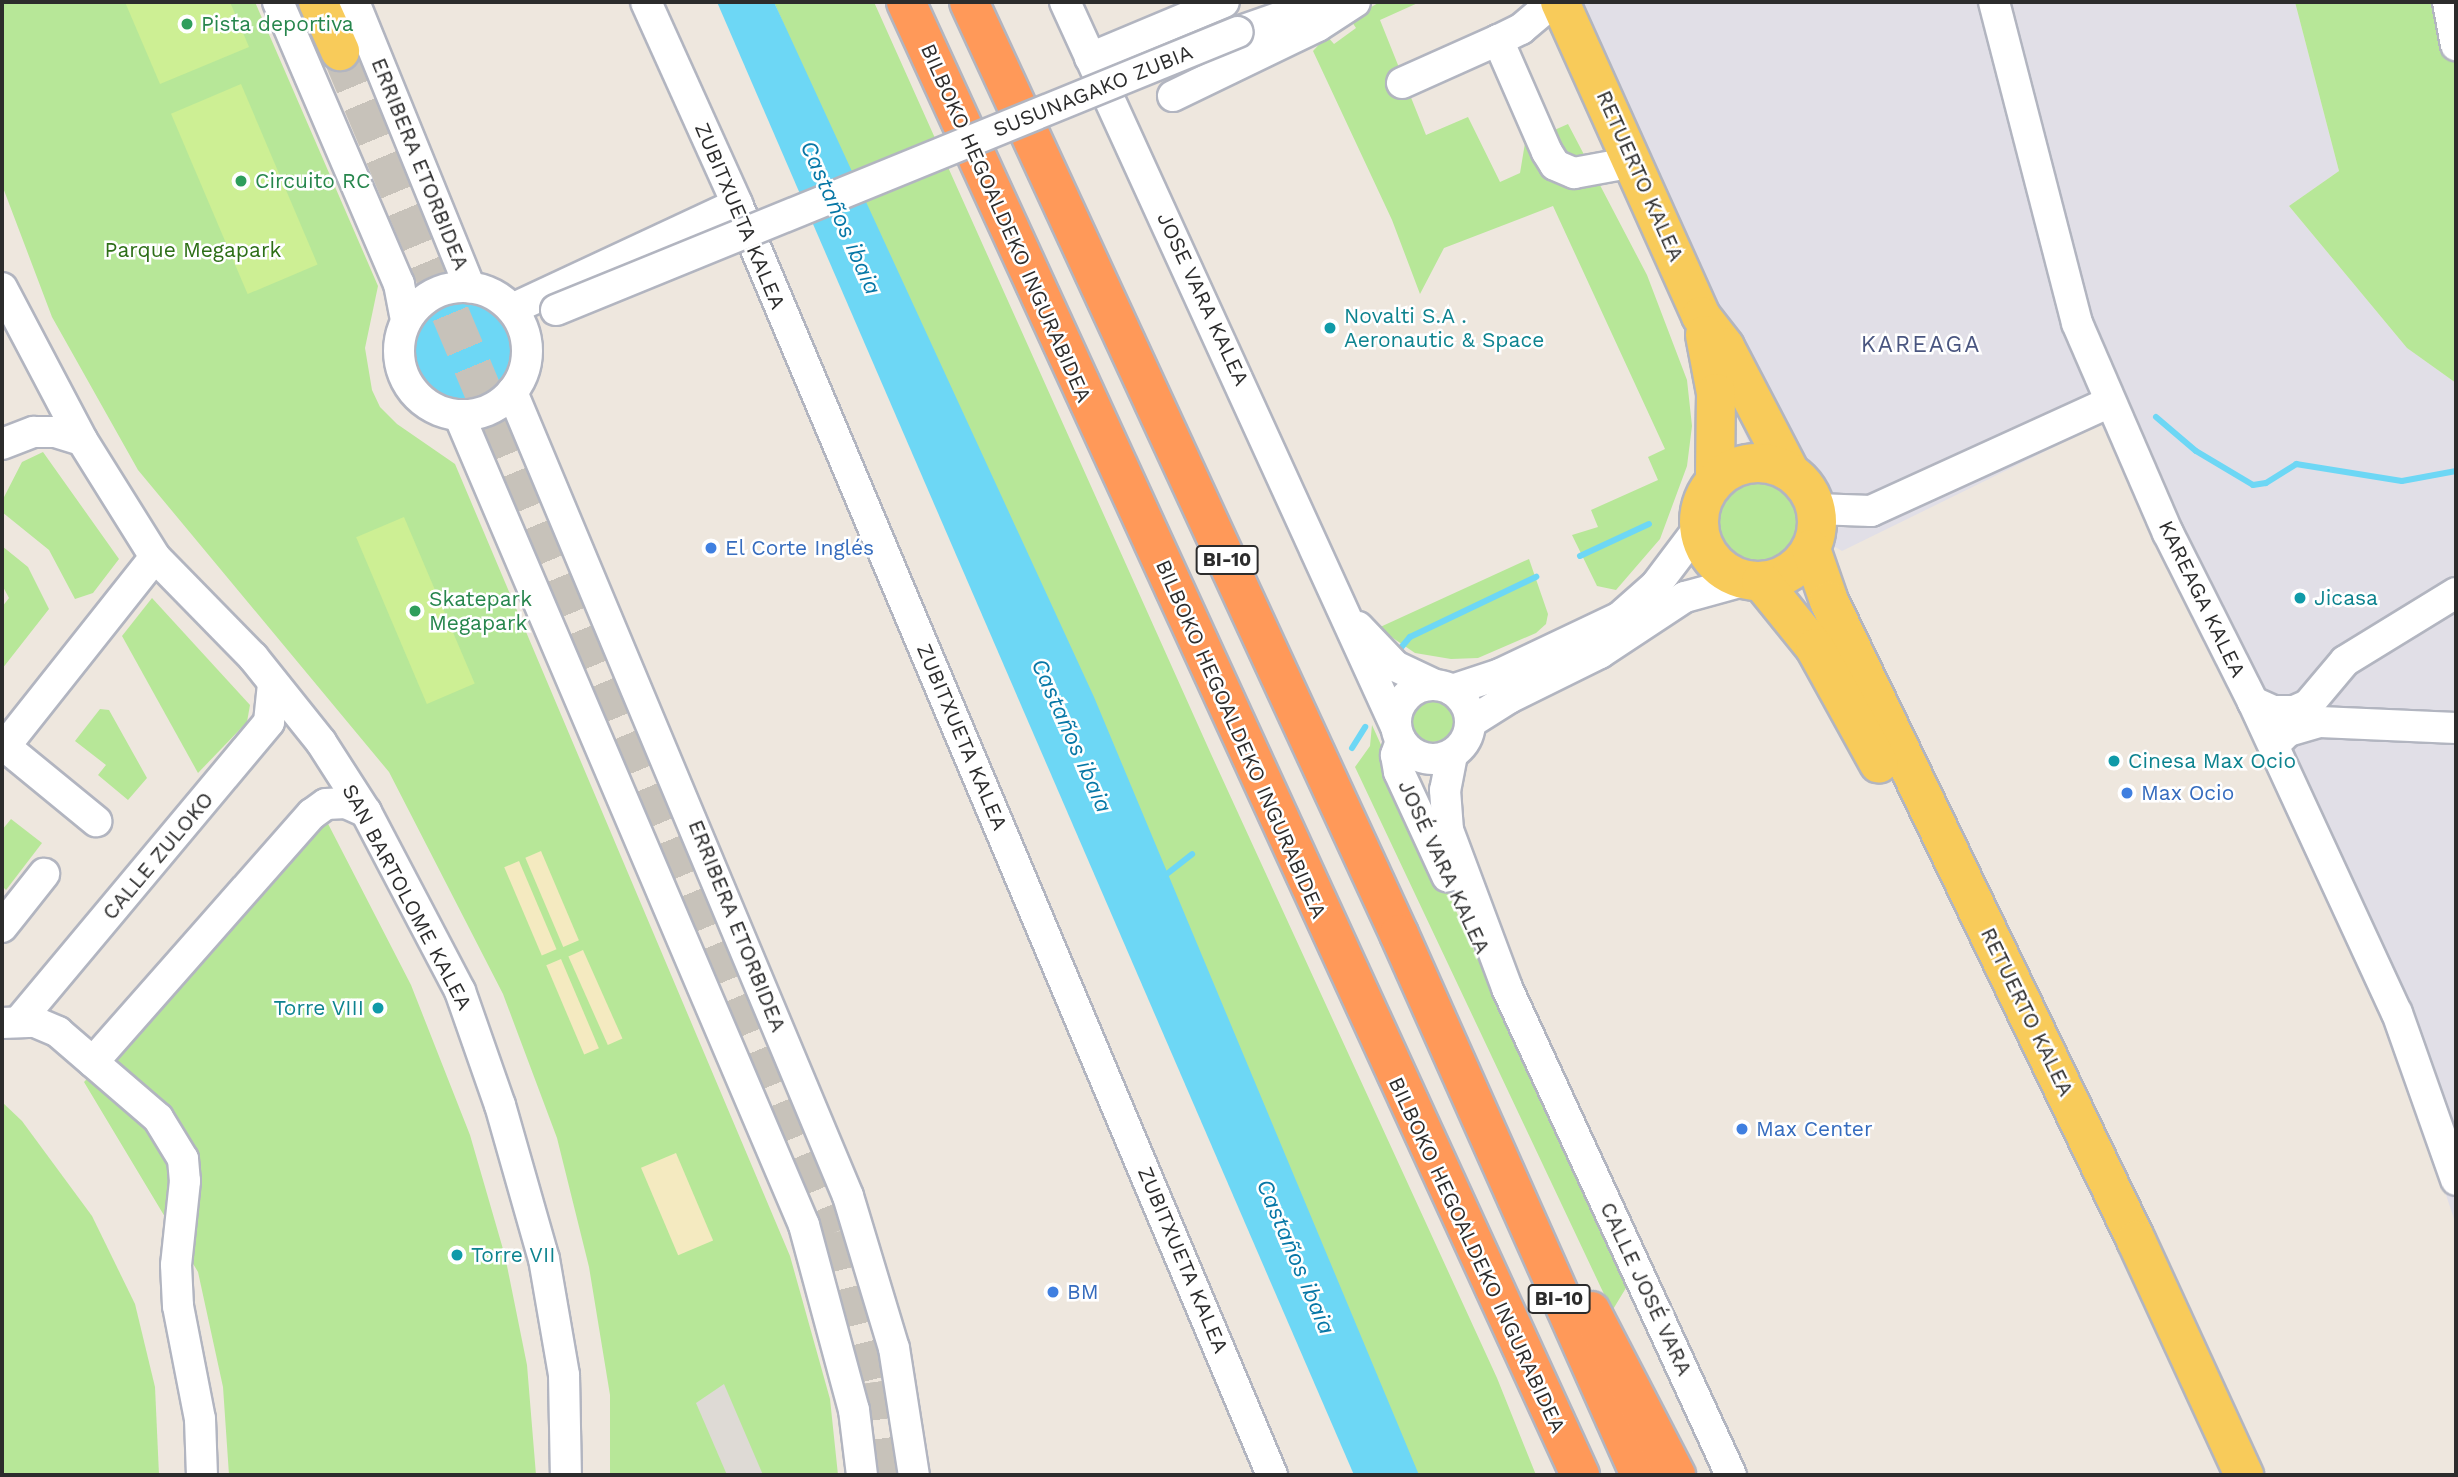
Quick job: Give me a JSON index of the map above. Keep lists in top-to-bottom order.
{
  "streets": {
    "highway": ["BILBOKO HEGOALDEKO INGURABIDEA", "BI-10"],
    "main road": ["RETUERTO KALEA"],
    "street": [
      "SUSUNAGAKO ZUBIA",
      "ERRIBERA ETORBIDEA",
      "ZUBITXUETA KALEA",
      "JOSE VARA KALEA",
      "KAREAGA KALEA",
      "CALLE ZULOKO",
      "JOSÉ VARA KALEA",
      "SAN BARTOLOME KALEA",
      "CALLE JOSÉ VARA"
    ]
  },
  "crossings": [
    ["SUSUNAGAKO ZUBIA", "ERRIBERA ETORBIDEA"],
    ["JOSE VARA KALEA", "JOSÉ VARA KALEA"],
    ["CALLE ZULOKO", "SAN BARTOLOME KALEA"],
    ["JOSÉ VARA KALEA", "CALLE JOSÉ VARA"]
  ],
  "districts": ["KAREAGA"],
  "water": ["Castaños ibaia"],
  "parks": ["Parque Megapark"],
  "places": [
    "Pista deportiva",
    "Circuito RC",
    "Novalti S.A . Aeronautic & Space",
    "El Corte Inglés",
    "Jicasa",
    "Skatepark Megapark",
    "Cinesa Max Ocio",
    "Max Ocio",
    "Torre VIII",
    "Max Center",
    "Torre VII",
    "BM"
  ]
}
